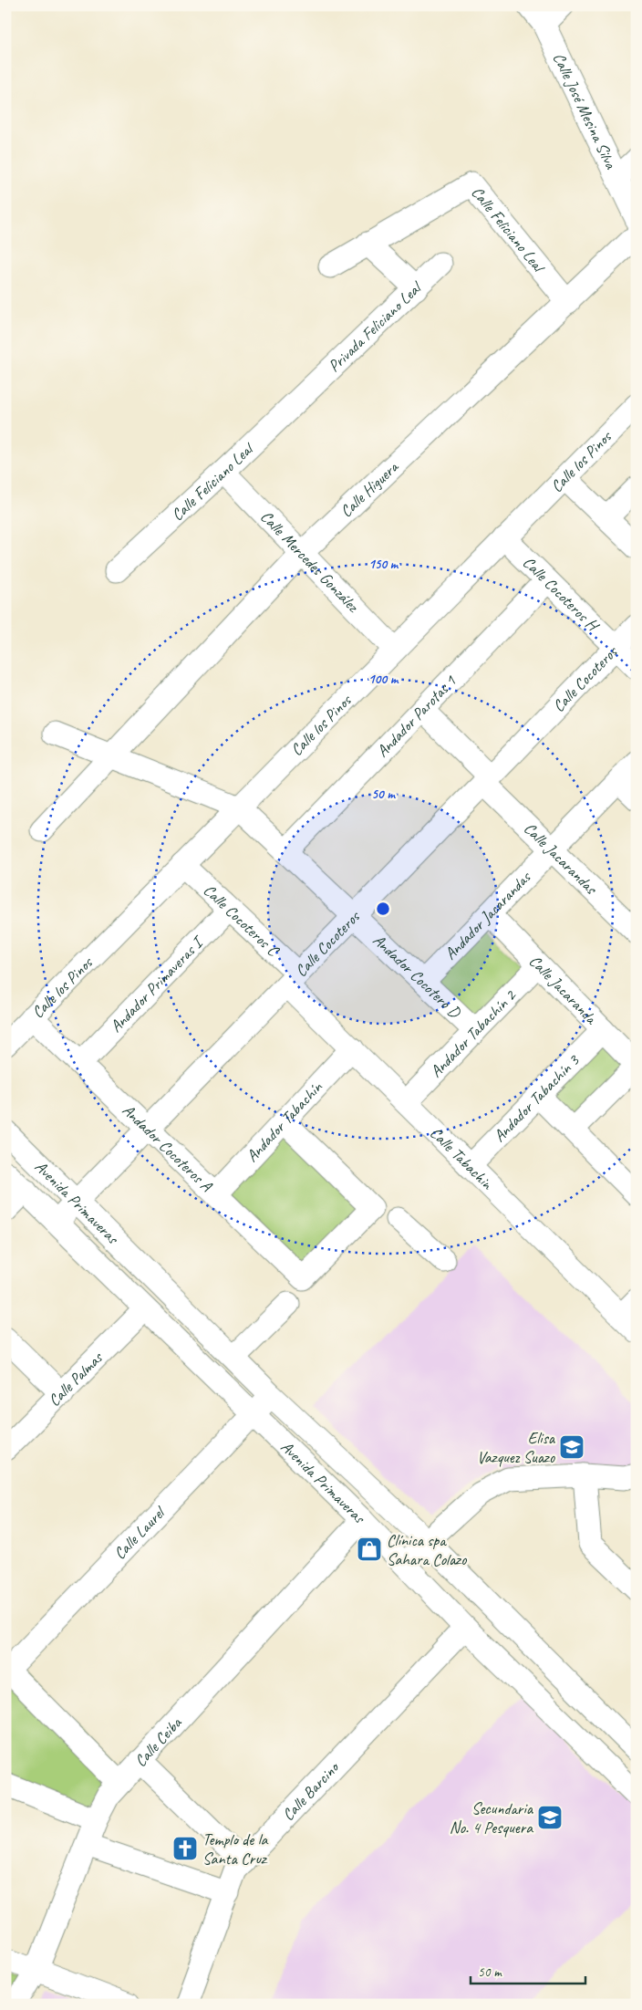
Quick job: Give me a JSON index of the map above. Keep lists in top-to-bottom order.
{
  "streets": {
    "street": [
      "Calle José Mesina Silva",
      "Calle Feliciano Leal",
      "Privada Feliciano Leal",
      "Calle los Pinos",
      "Calle Higuera",
      "Calle Mercedes González",
      "Calle Cocoteros H",
      "Calle Cocoteros",
      "Andador Parotas 1",
      "Calle Jacarandas",
      "Andador Jacarandas",
      "Calle Cocoteros C",
      "Andador Cocotero D",
      "Andador Primaveras I",
      "Calle Jacaranda",
      "Andador Tabachín 2",
      "Andador Tabachín 3",
      "Andador Tabachín",
      "Andador Cocoteros A",
      "Calle Tabachin",
      "Avenida Primaveras",
      "Calle Palmas",
      "Calle Laurel",
      "Calle Ceiba",
      "Calle Barcino"
    ]
  },
  "crossings": [
    ["Calle Feliciano Leal", "Privada Feliciano Leal"],
    ["Calle Feliciano Leal", "Calle Higuera"],
    ["Calle Feliciano Leal", "Calle Mercedes González"],
    ["Calle los Pinos", "Calle Mercedes González"],
    ["Calle los Pinos", "Calle Cocoteros H"],
    ["Calle los Pinos", "Calle Cocoteros C"],
    ["Calle los Pinos", "Andador Cocotero D"],
    ["Calle los Pinos", "Andador Cocoteros A"],
    ["Calle Higuera", "Calle Mercedes González"],
    ["Calle Cocoteros H", "Calle Cocoteros"],
    ["Calle Cocoteros H", "Andador Parotas 1"],
    ["Calle Cocoteros", "Calle Jacarandas"],
    ["Calle Cocoteros", "Calle Cocoteros C"],
    ["Calle Cocoteros", "Andador Cocotero D"],
    ["Calle Cocoteros", "Andador Cocoteros A"],
    ["Calle Cocoteros", "Calle Tabachin"],
    ["Calle Cocoteros", "Avenida Primaveras"],
    ["Andador Parotas 1", "Calle Jacarandas"],
    ["Andador Parotas 1", "Andador Cocotero D"],
    ["Calle Jacarandas", "Andador Jacarandas"],
    ["Andador Jacarandas", "Andador Cocotero D"],
    ["Andador Jacarandas", "Calle Jacaranda"],
    ["Calle Cocoteros C", "Andador Primaveras I"],
    ["Calle Cocoteros C", "Calle Tabachin"],
    ["Andador Cocotero D", "Andador Tabachín 2"],
    ["Andador Primaveras I", "Andador Cocoteros A"],
    ["Calle Jacaranda", "Andador Tabachín 2"],
    ["Calle Jacaranda", "Andador Tabachín 3"],
    ["Andador Tabachín 2", "Calle Tabachin"],
    ["Andador Tabachín 3", "Calle Tabachin"],
    ["Andador Tabachín", "Andador Cocoteros A"],
    ["Andador Tabachín", "Calle Tabachin"],
    ["Avenida Primaveras", "Calle Palmas"],
    ["Avenida Primaveras", "Calle Laurel"],
    ["Avenida Primaveras", "Calle Ceiba"],
    ["Avenida Primaveras", "Calle Barcino"]
  ],
  "places": {
    "school or university": ["Elisa Vazquez Suazo", "Secundaria No. 4 Pesquera"],
    "shop": ["Clínica spa Sahara Colazo"],
    "church": ["Templo de la Santa Cruz"]
  },
  "scale_bar": "50 m",
  "rings": ["150 m", "100 m", "50 m"]
}
